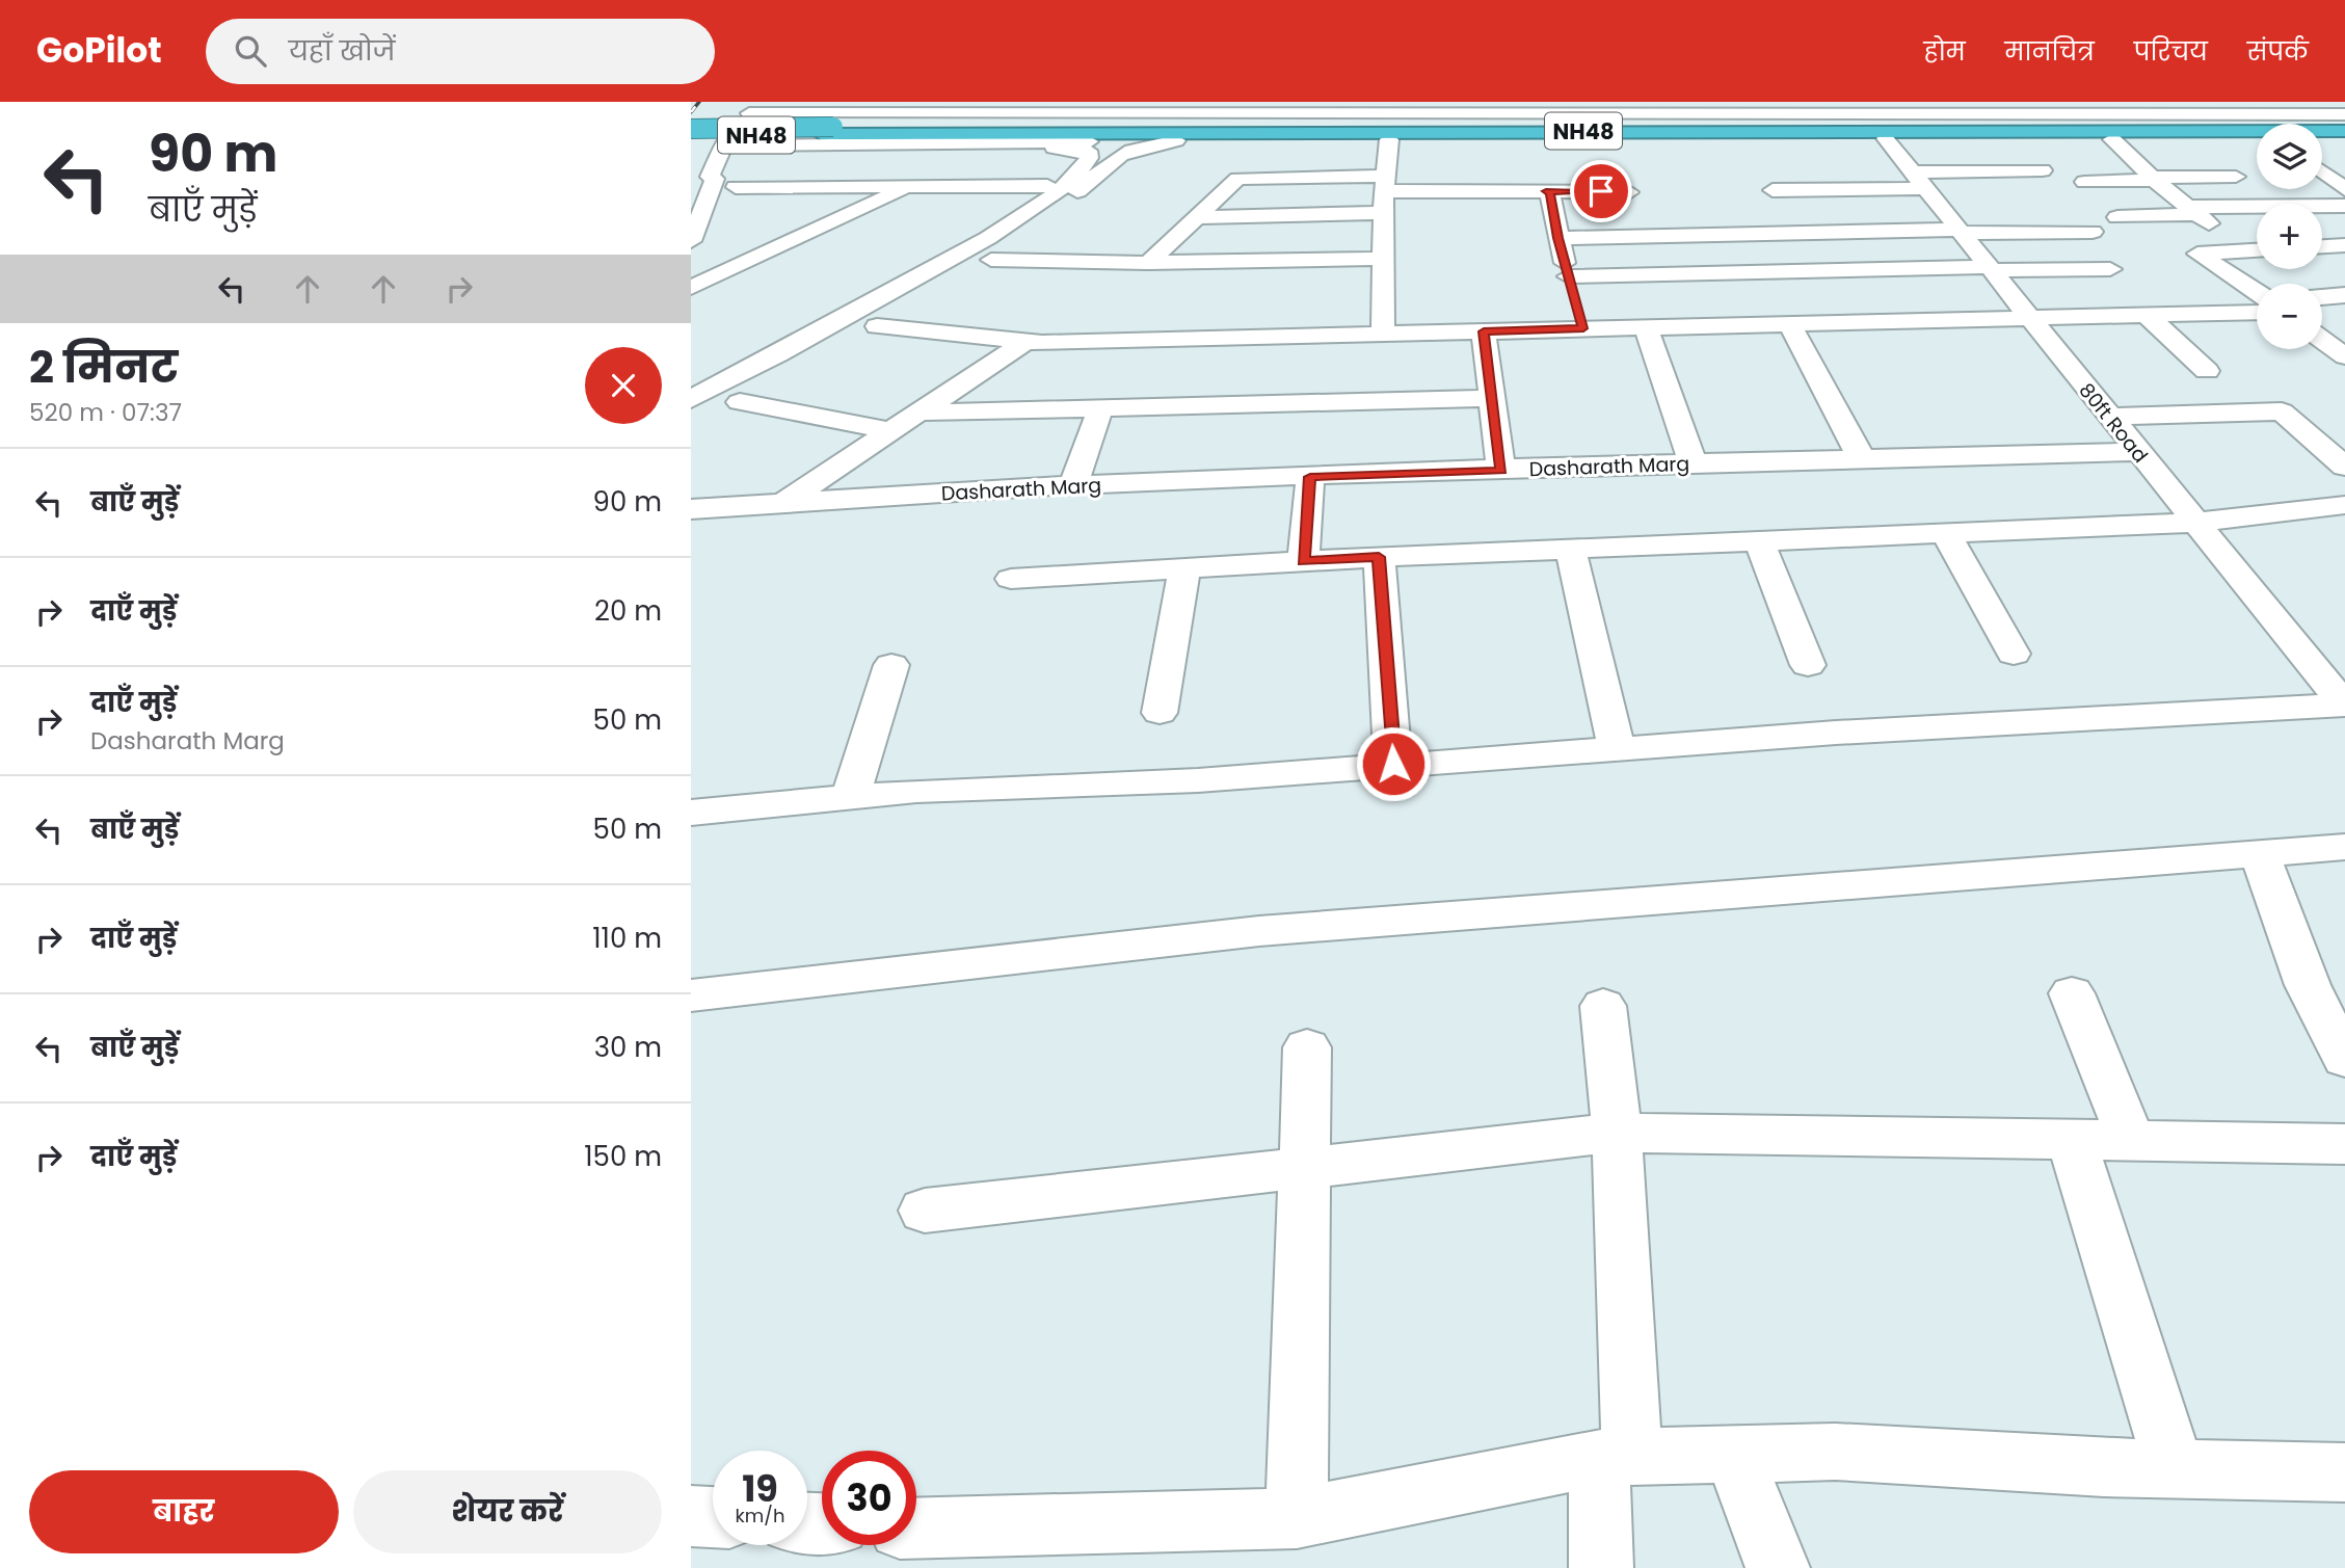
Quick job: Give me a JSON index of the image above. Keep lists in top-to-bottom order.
{
  "streets": {
    "highway": ["NH48"],
    "street": ["80ft Road", "Dasharath Marg"]
  },
  "crossings": [
    ["80ft Road", "Dasharath Marg"]
  ],
  "page": {
    "header": "GoPilot",
    "search": "यहाँ खोजें",
    "nav": [
      "होम",
      "मानचित्र",
      "परिचय",
      "संपर्क"
    ],
    "turn": ["90 m", "बाएँ मुड़ें"],
    "map_buttons": ["+", "−"],
    "heading": ["2 मिनट", "520 m · 07:37"],
    "list": [
      {
        "name": "बाएँ मुड़ें",
        "value": "90 m"
      },
      {
        "name": "दाएँ मुड़ें",
        "value": "20 m"
      },
      {
        "name": "दाएँ मुड़ें",
        "note": "Dasharath Marg",
        "value": "50 m"
      },
      {
        "name": "बाएँ मुड़ें",
        "value": "50 m"
      },
      {
        "name": "दाएँ मुड़ें",
        "value": "110 m"
      },
      {
        "name": "बाएँ मुड़ें",
        "value": "30 m"
      },
      {
        "name": "दाएँ मुड़ें",
        "value": "150 m"
      }
    ],
    "speed": "19 km/h",
    "limit": "30",
    "buttons": ["बाहर", "शेयर करें"]
  }
}
